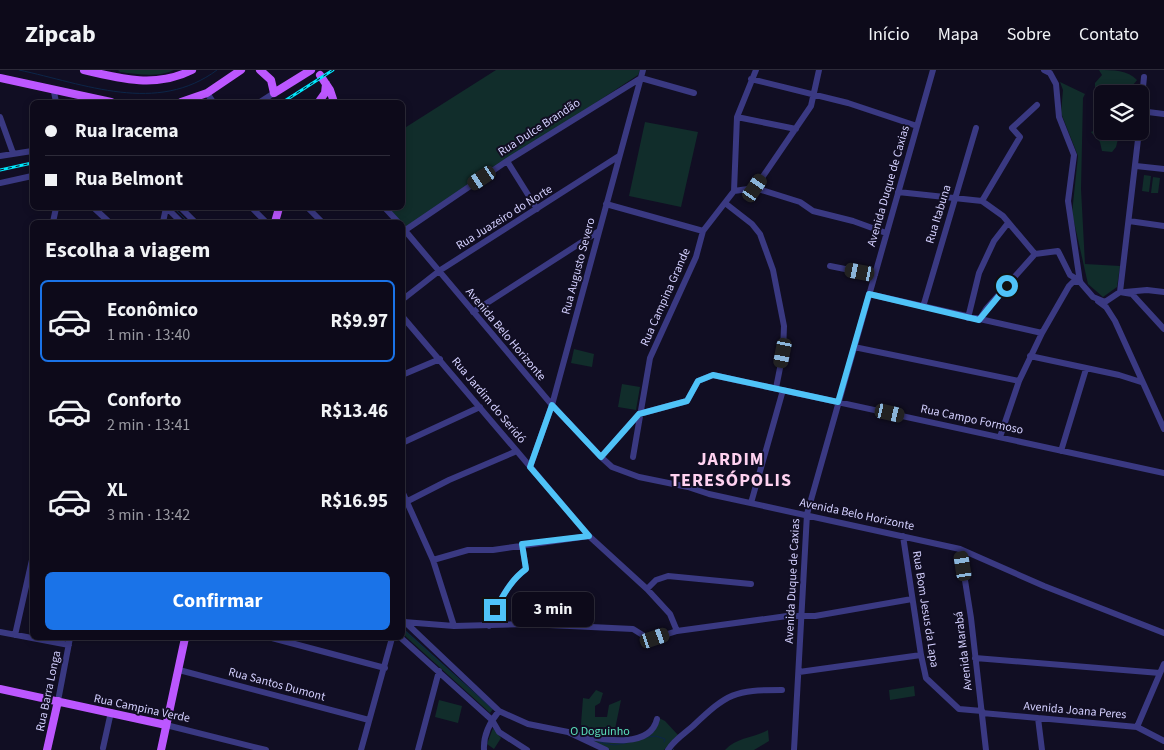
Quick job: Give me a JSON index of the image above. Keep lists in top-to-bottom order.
{
  "streets": {
    "main road": ["Rua Barra Longa", "Rua Campina Verde"],
    "street": [
      "Rua Dulce Brandão",
      "Avenida Duque de Caxias",
      "Rua Itabuna",
      "Rua Juazeiro do Norte",
      "Rua Augusto Severo",
      "Rua Campina Grande",
      "Avenida Belo Horizonte",
      "Rua Jardim do Seridó",
      "Rua Campo Formoso",
      "Rua Bom Jesus da Lapa",
      "Avenida Marabá",
      "Rua Santos Dumont",
      "Avenida Joana Peres"
    ]
  },
  "crossings": [
    ["Rua Dulce Brandão", "Rua Augusto Severo"],
    ["Avenida Duque de Caxias", "Avenida Belo Horizonte"],
    ["Avenida Duque de Caxias", "Rua Campo Formoso"],
    ["Rua Juazeiro do Norte", "Rua Augusto Severo"],
    ["Rua Juazeiro do Norte", "Avenida Belo Horizonte"],
    ["Rua Augusto Severo", "Avenida Belo Horizonte"],
    ["Rua Augusto Severo", "Rua Jardim do Seridó"],
    ["Rua Campina Grande", "Rua Campo Formoso"],
    ["Avenida Belo Horizonte", "Rua Bom Jesus da Lapa"],
    ["Avenida Belo Horizonte", "Avenida Marabá"],
    ["Rua Bom Jesus da Lapa", "Avenida Marabá"],
    ["Rua Bom Jesus da Lapa", "Avenida Joana Peres"],
    ["Avenida Marabá", "Avenida Joana Peres"],
    ["Rua Barra Longa", "Rua Campina Verde"]
  ],
  "districts": ["JARDIM TERESÓPOLIS"],
  "parks": ["O Doguinho"],
  "page": {
    "header": "Zipcab",
    "nav": [
      "Início",
      "Mapa",
      "Sobre",
      "Contato"
    ],
    "banner": ["Rua Iracema", "Rua Belmont"],
    "heading": "Escolha a viagem",
    "list": [
      {
        "name": "Econômico",
        "note": "1 min · 13:40",
        "value": "R$9.97"
      },
      {
        "name": "Conforto",
        "note": "2 min · 13:41",
        "value": "R$13.46"
      },
      {
        "name": "XL",
        "note": "3 min · 13:42",
        "value": "R$16.95"
      }
    ],
    "buttons": "Confirmar",
    "bubble": "3 min"
  }
}
